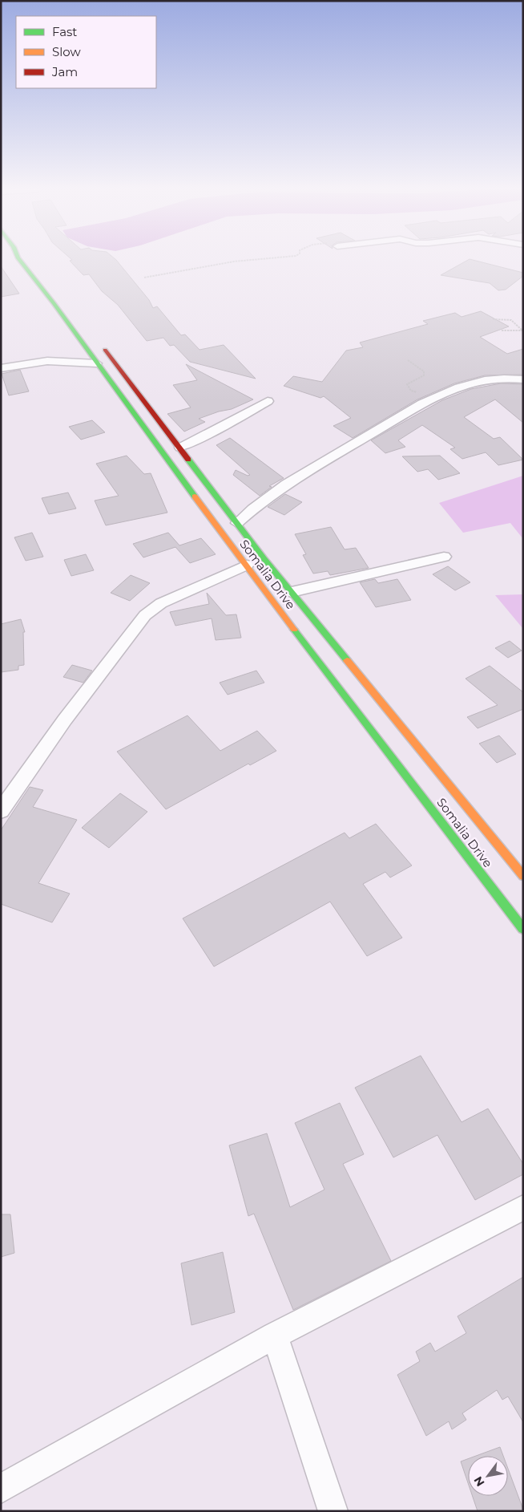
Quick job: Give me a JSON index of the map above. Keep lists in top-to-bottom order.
{
  "streets": {
    "main road": ["Somalia Drive"]
  },
  "legend": ["Fast", "Slow", "Jam"],
  "north": "bottom left"
}
